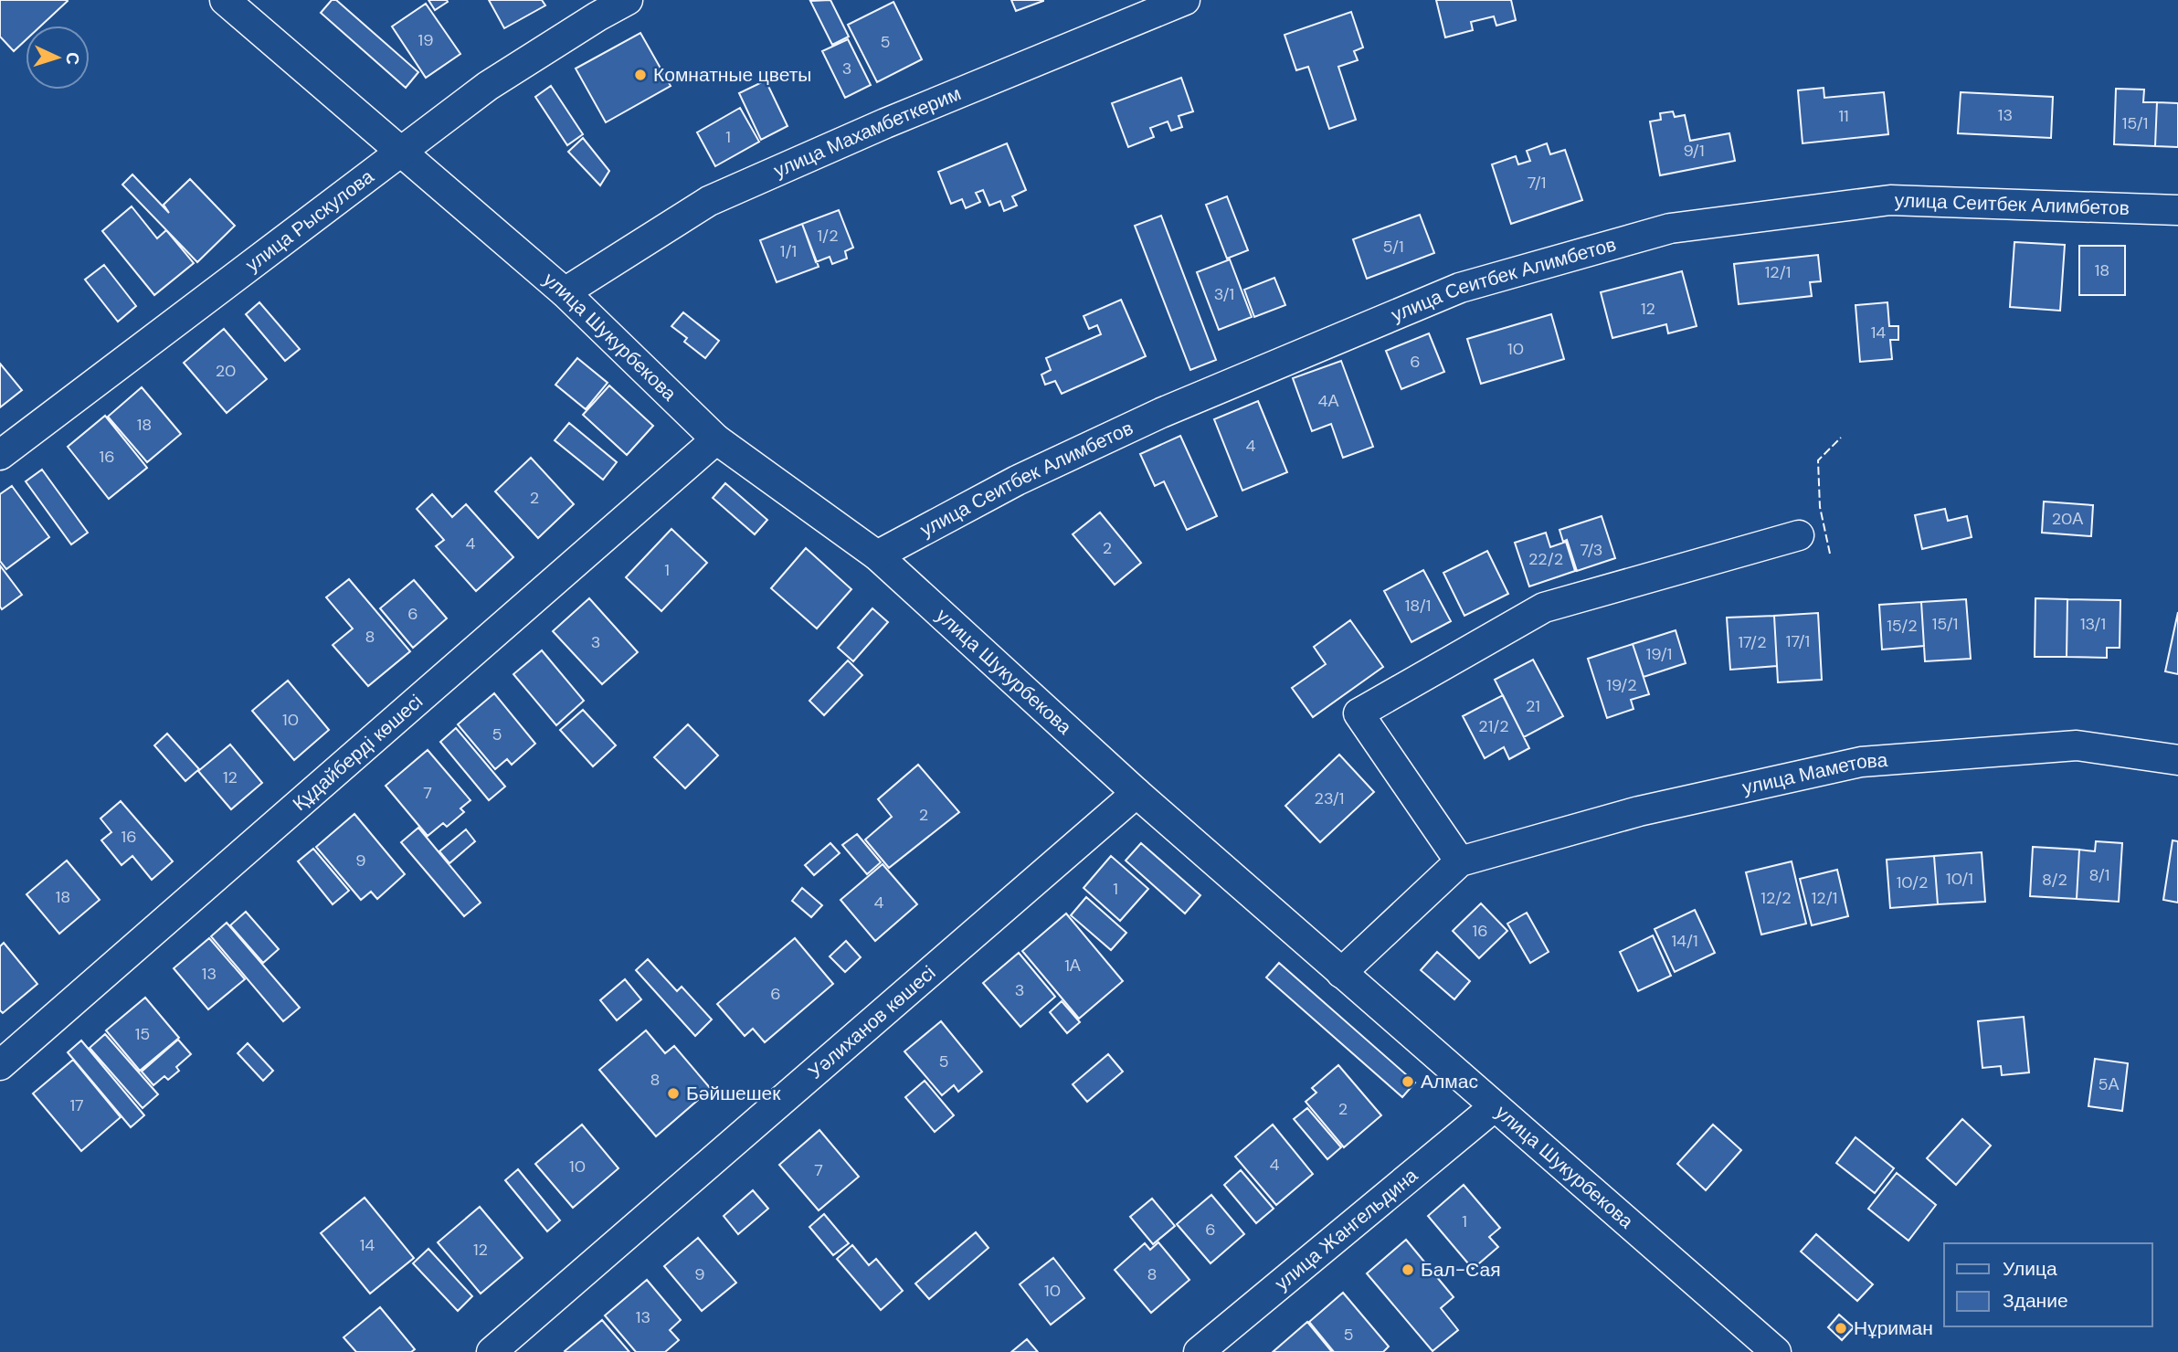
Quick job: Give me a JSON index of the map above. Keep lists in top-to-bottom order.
{
  "streets": {
    "street": [
      "улица Махамбеткерим",
      "улица Сеитбек Алимбетов",
      "улица Рыскулова",
      "улица Шукурбекова",
      "Құдайберді көшесі",
      "улица Маметова",
      "Уәлиханов көшесі",
      "улица Жангельдина"
    ]
  },
  "crossings": [
    ["улица Махамбеткерим", "улица Шукурбекова"],
    ["улица Сеитбек Алимбетов", "улица Шукурбекова"],
    ["улица Рыскулова", "улица Шукурбекова"],
    ["улица Шукурбекова", "Құдайберді көшесі"],
    ["улица Шукурбекова", "улица Маметова"],
    ["улица Шукурбекова", "Уәлиханов көшесі"],
    ["улица Шукурбекова", "улица Жангельдина"]
  ],
  "places": [
    "Комнатные цветы",
    "Алмас",
    "Бәйшешек",
    "Бал-Сая",
    "Нұриман"
  ],
  "house_numbers": [
    "19",
    "5",
    "3",
    "13",
    "11",
    "15/1",
    "1",
    "9/1",
    "7/1",
    "1/2",
    "5/1",
    "1/1",
    "18",
    "12/1",
    "3/1",
    "12",
    "14",
    "10",
    "6",
    "20",
    "4А",
    "18",
    "4",
    "16",
    "2",
    "20А",
    "4",
    "2",
    "7/3",
    "22/2",
    "1",
    "18/1",
    "6",
    "15/1",
    "13/1",
    "15/2",
    "8",
    "17/1",
    "3",
    "17/2",
    "19/1",
    "19/2",
    "21",
    "10",
    "21/2",
    "5",
    "12",
    "7",
    "23/1",
    "2",
    "16",
    "9",
    "8/1",
    "10/1",
    "8/2",
    "10/2",
    "1",
    "18",
    "12/2",
    "12/1",
    "4",
    "16",
    "14/1",
    "1А",
    "13",
    "3",
    "6",
    "15",
    "5",
    "8",
    "5А",
    "17",
    "2",
    "4",
    "10",
    "7",
    "1",
    "6",
    "14",
    "12",
    "9",
    "8",
    "10",
    "13",
    "5"
  ],
  "legend": ["Улица", "Здание"],
  "north": "right"
}
